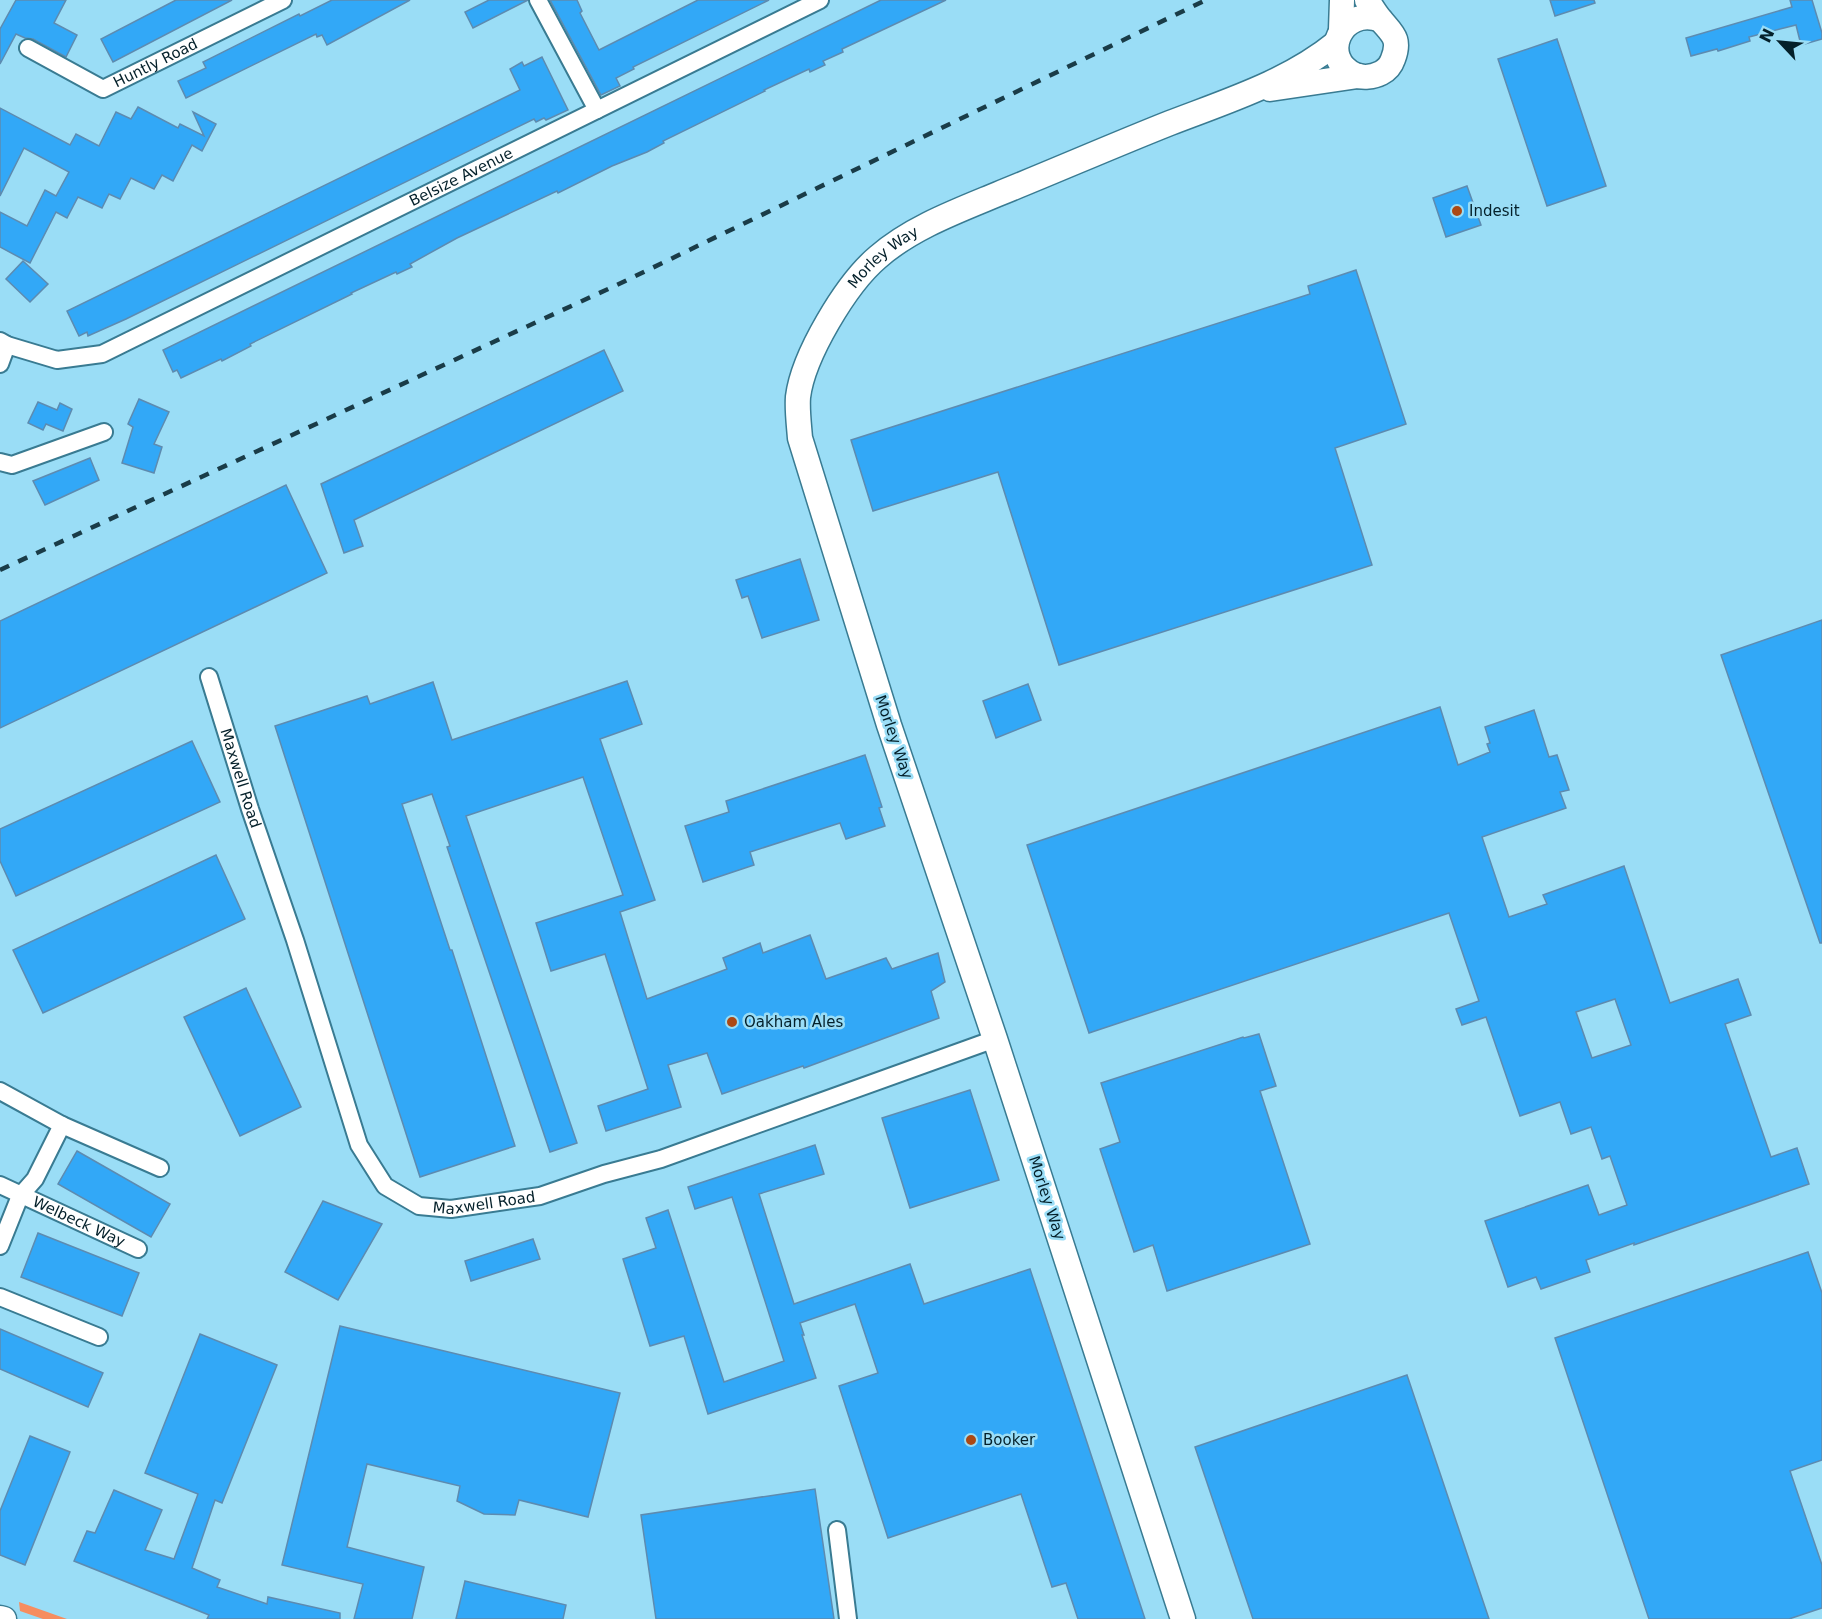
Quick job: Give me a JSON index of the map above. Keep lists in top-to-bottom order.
{
  "streets": {
    "street": [
      "Huntly Road",
      "Belsize Avenue",
      "Morley Way",
      "Maxwell Road",
      "Welbeck Way"
    ]
  },
  "crossings": [
    ["Morley Way", "Maxwell Road"]
  ],
  "places": ["Indesit", "Oakham Ales", "Booker"],
  "north": "top left"
}
